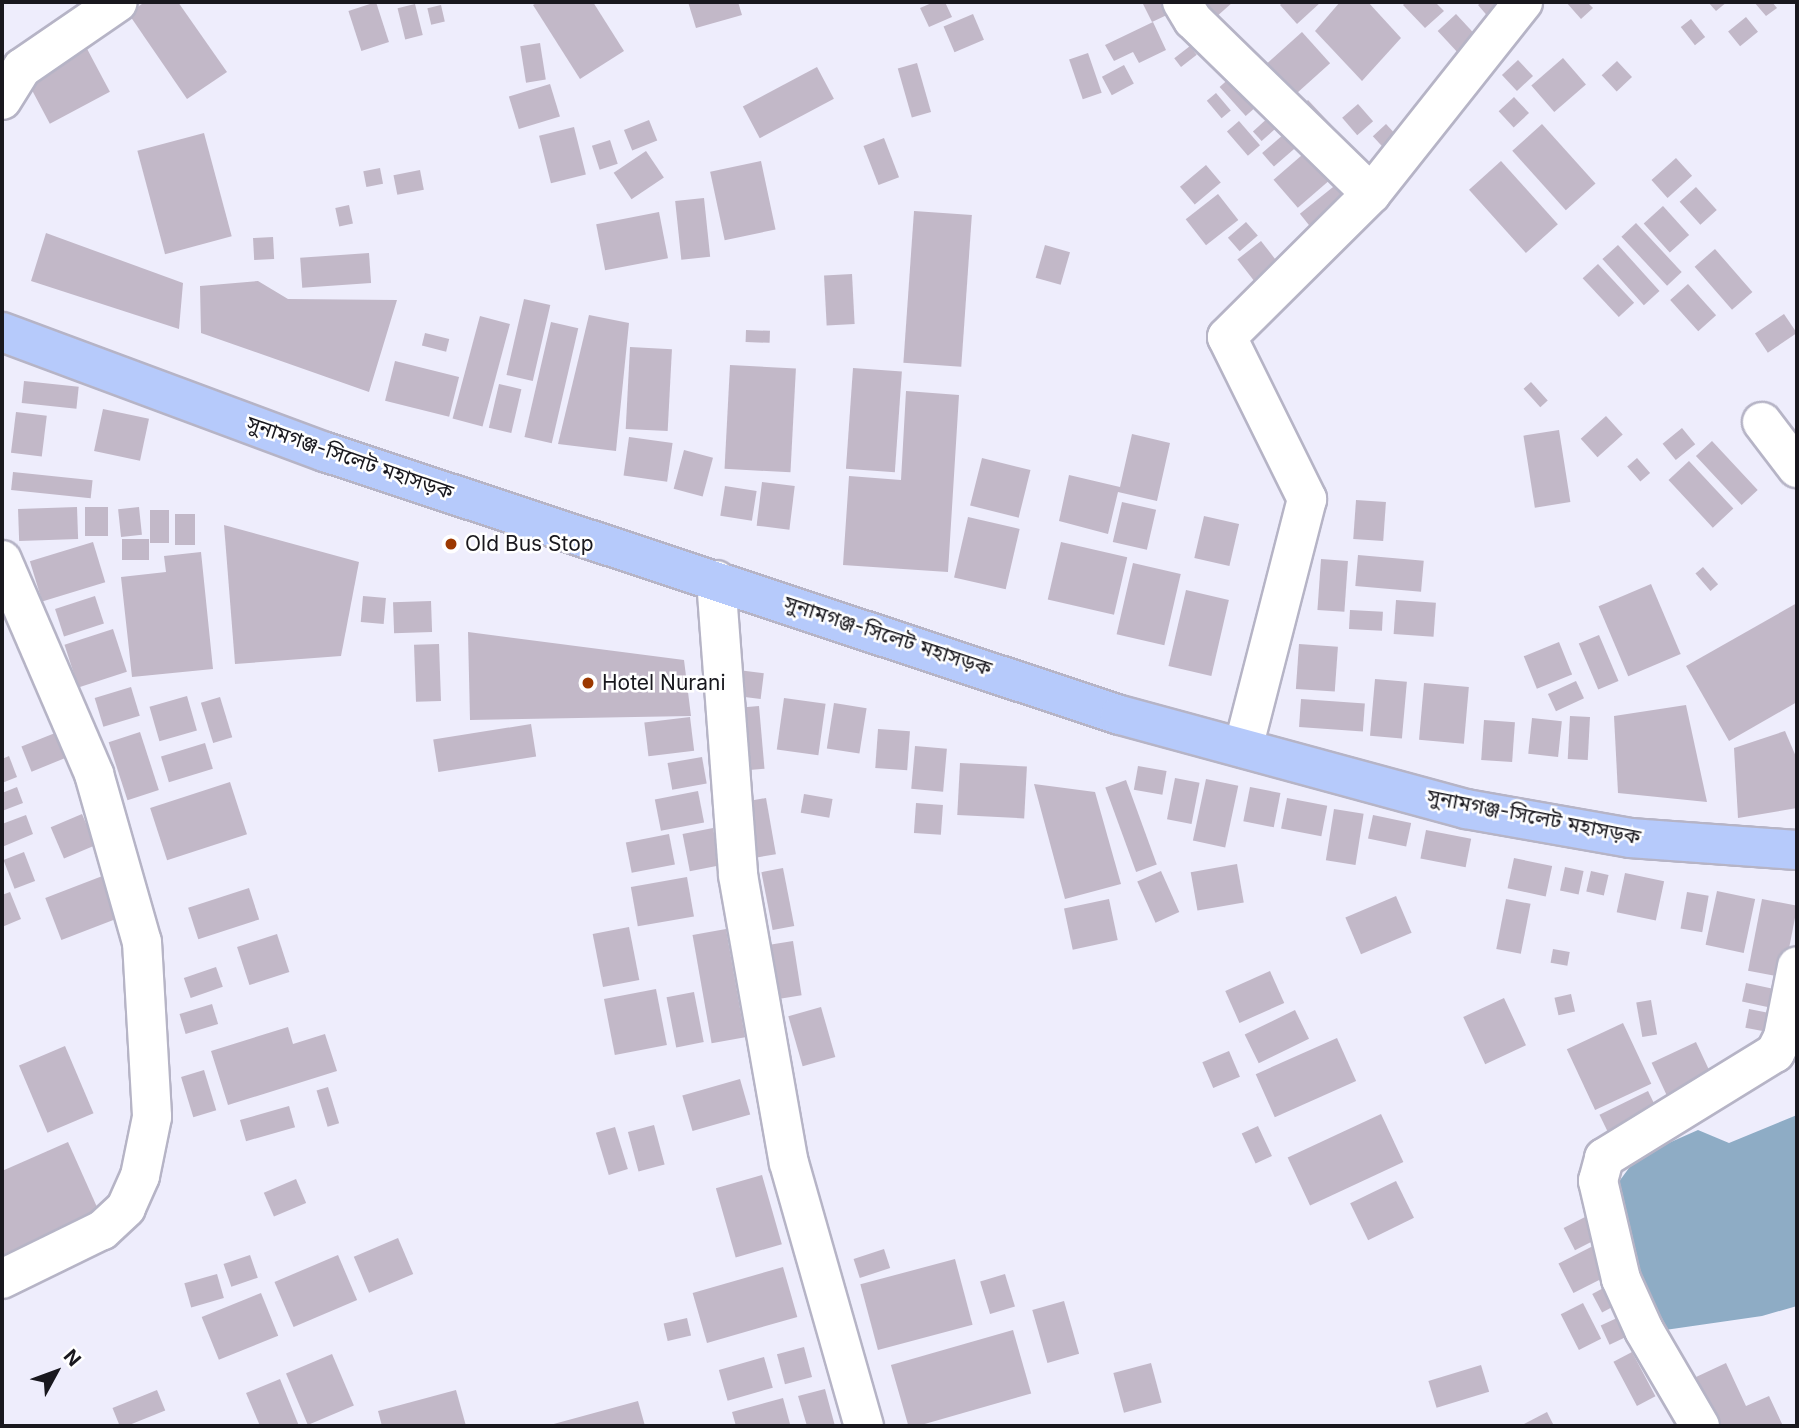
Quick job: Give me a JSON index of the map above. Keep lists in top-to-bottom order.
{
  "streets": {
    "main road": ["সুনামগঞ্জ-সিলেট মহাসড়ক"]
  },
  "places": ["Old Bus Stop", "Hotel Nurani"],
  "north": "top right"
}
